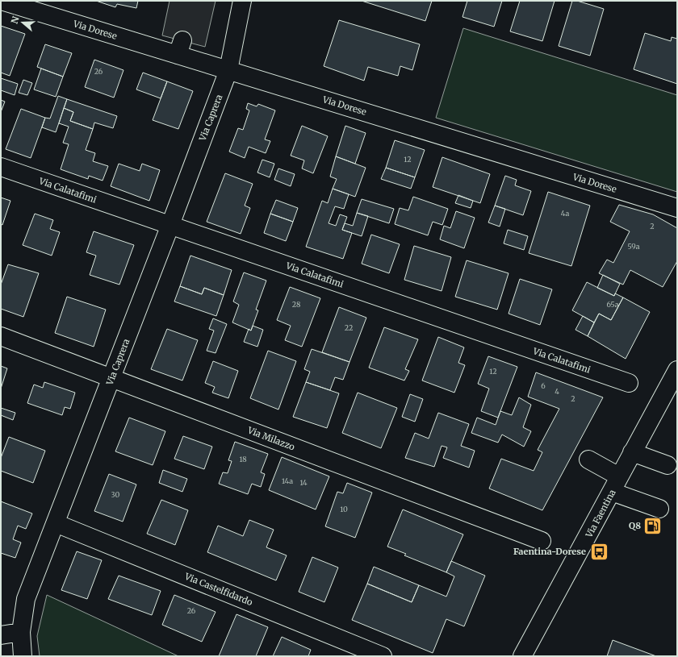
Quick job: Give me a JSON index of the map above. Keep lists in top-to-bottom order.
{
  "streets": {
    "street": [
      "Via Dorese",
      "Via Caprera",
      "Via Calatafimi",
      "Via Milazzo",
      "Via Faentina",
      "Via Castelfidardo"
    ]
  },
  "crossings": [
    ["Via Dorese", "Via Caprera"],
    ["Via Caprera", "Via Calatafimi"],
    ["Via Caprera", "Via Milazzo"],
    ["Via Caprera", "Via Castelfidardo"]
  ],
  "places": {
    "fuel station": ["Q8"],
    "bus stop": ["Faentina-Dorese"]
  },
  "house_numbers": [
    "26",
    "12",
    "4a",
    "2",
    "59a",
    "28",
    "65a",
    "22",
    "12",
    "6",
    "4",
    "2",
    "18",
    "14a",
    "14",
    "30",
    "10",
    "26"
  ],
  "north": "left"
}
